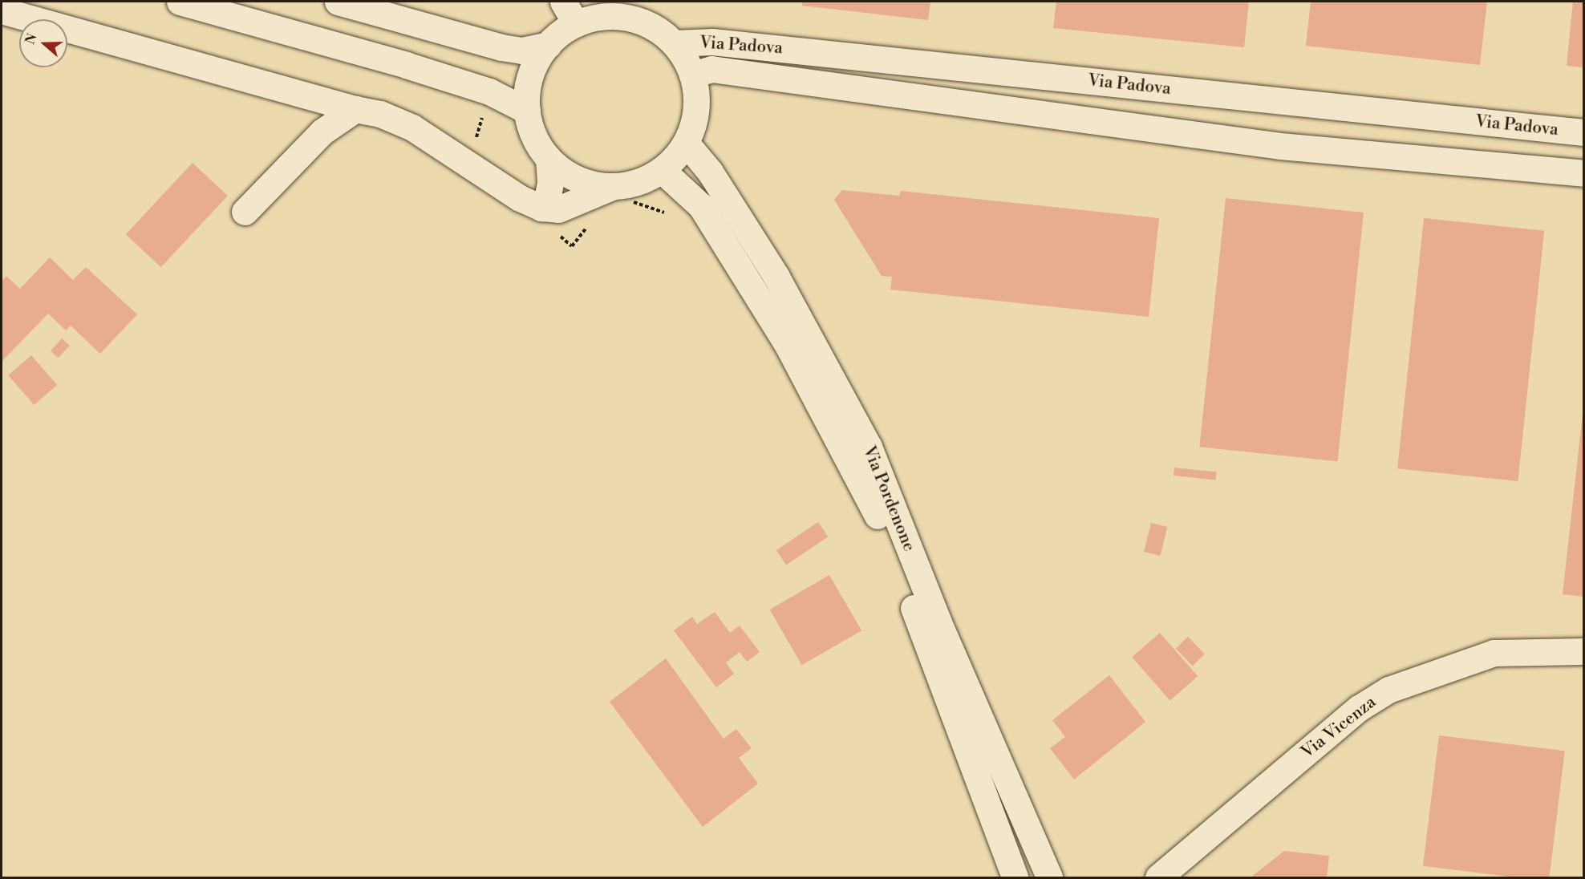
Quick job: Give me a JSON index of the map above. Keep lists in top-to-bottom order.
{
  "streets": {
    "street": ["Via Padova", "Via Pordenone", "Via Vicenza"]
  },
  "north": "left"
}
